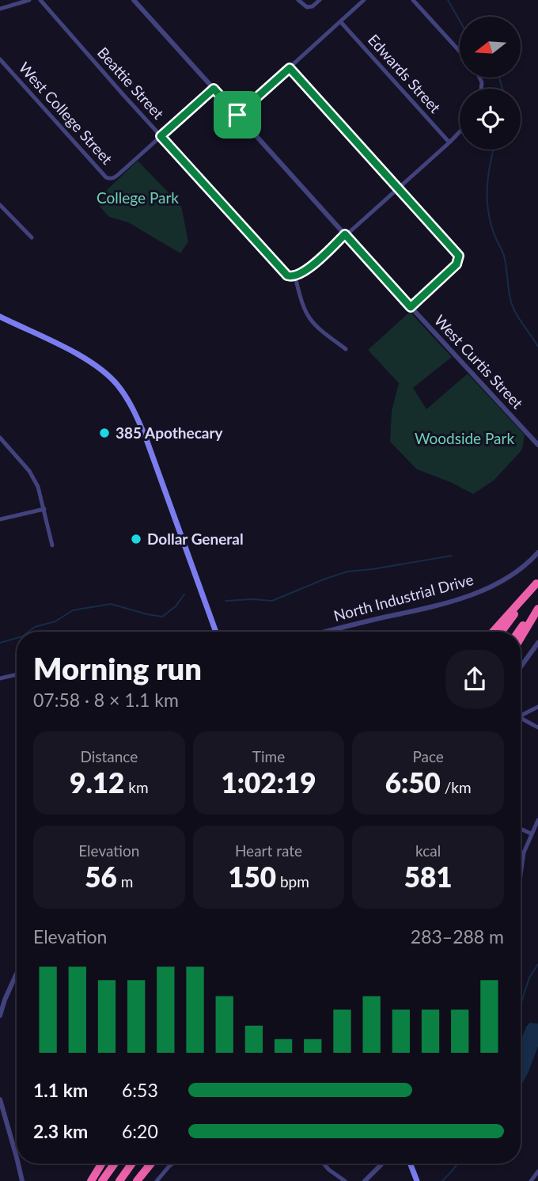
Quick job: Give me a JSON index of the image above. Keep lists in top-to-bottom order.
{
  "streets": {
    "street": [
      "Edwards Street",
      "Beattie Street",
      "West College Street",
      "West Curtis Street",
      "North Industrial Drive"
    ]
  },
  "crossings": [
    ["Beattie Street", "West College Street"],
    ["West College Street", "West Curtis Street"]
  ],
  "parks": ["College Park", "Woodside Park"],
  "places": ["385 Apothecary", "Dollar General"],
  "north": "left",
  "page": {
    "heading": ["Morning run", "07:58 · 8 × 1.1 km"],
    "stats": [
      ["Distance", "9.12 km"],
      ["Time", "1:02:19"],
      ["Pace", "6:50 /km"],
      ["Elevation", "56 m"],
      ["Heart rate", "150 bpm"],
      ["kcal", "581"]
    ],
    "chart": ["Elevation", "283–288 m"],
    "list": [
      {
        "name": "1.1 km",
        "note": "6:53"
      },
      {
        "name": "2.3 km",
        "note": "6:20"
      }
    ]
  }
}
